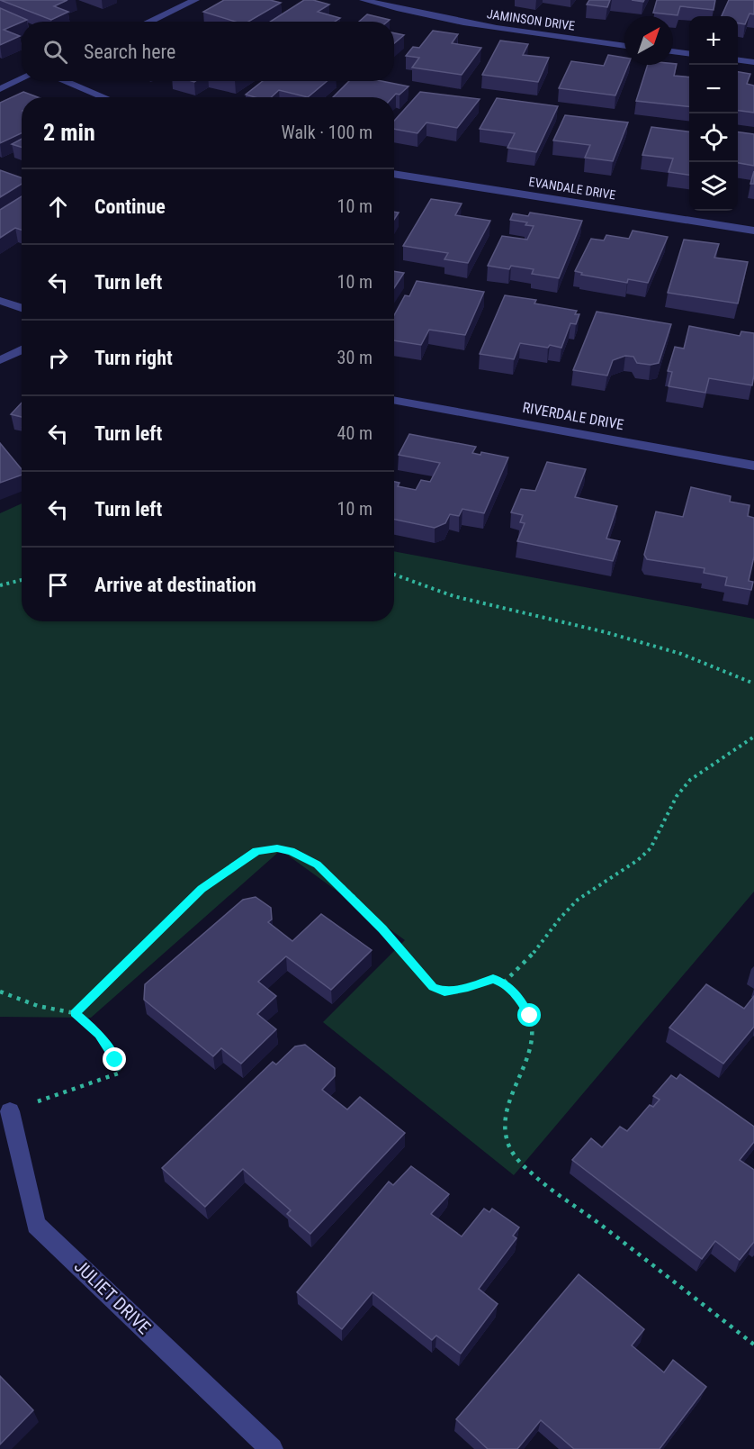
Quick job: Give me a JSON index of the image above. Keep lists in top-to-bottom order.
{
  "streets": {
    "street": [
      "JAMINSON DRIVE",
      "EVANDALE DRIVE",
      "RIVERDALE DRIVE",
      "JULIET DRIVE"
    ]
  },
  "north": "top right",
  "page": {
    "map_buttons": ["+", "−"],
    "search": "Search here",
    "heading": ["2 min", "Walk · 100 m"],
    "list": [
      ["Continue", "10 m"],
      ["Turn left", "10 m"],
      ["Turn right", "30 m"],
      ["Turn left", "40 m"],
      ["Turn left", "10 m"],
      "Arrive at destination"
    ]
  }
}
